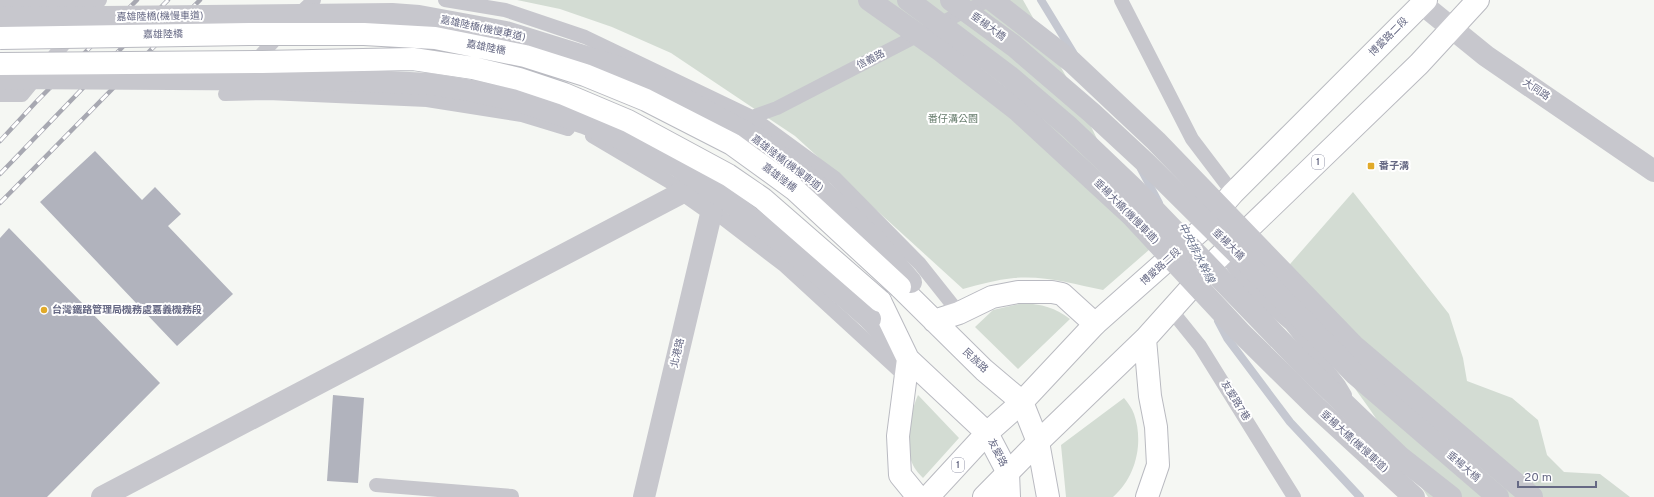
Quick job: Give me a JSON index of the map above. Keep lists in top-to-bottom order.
{
  "streets": {
    "main road": [
      "嘉雄陸橋",
      "博愛路二段",
      "1",
      "民族路",
      "友愛路"
    ],
    "street": [
      "嘉雄陸橋(機慢車道)",
      "垂楊大橋",
      "大同路",
      "垂楊大橋(機慢車道)",
      "北港路"
    ],
    "lane": ["信義路", "友愛路7巷"]
  },
  "crossings": [
    ["嘉雄陸橋(機慢車道)", "嘉雄陸橋"],
    ["嘉雄陸橋(機慢車道)", "民族路"],
    ["垂楊大橋", "信義路"],
    ["嘉雄陸橋", "民族路"],
    ["博愛路二段", "大同路"],
    ["博愛路二段", "民族路"],
    ["博愛路二段", "友愛路"],
    ["大同路", "1"],
    ["1", "民族路"],
    ["1", "友愛路7巷"],
    ["1", "友愛路"]
  ],
  "water": ["中央排水幹線"],
  "parks": ["番仔溝公園"],
  "places": {
    "transit": ["番子溝"],
    "other": ["台灣鐵路管理局機務處嘉義機務段"]
  },
  "scale_bar": "20 m"
}
